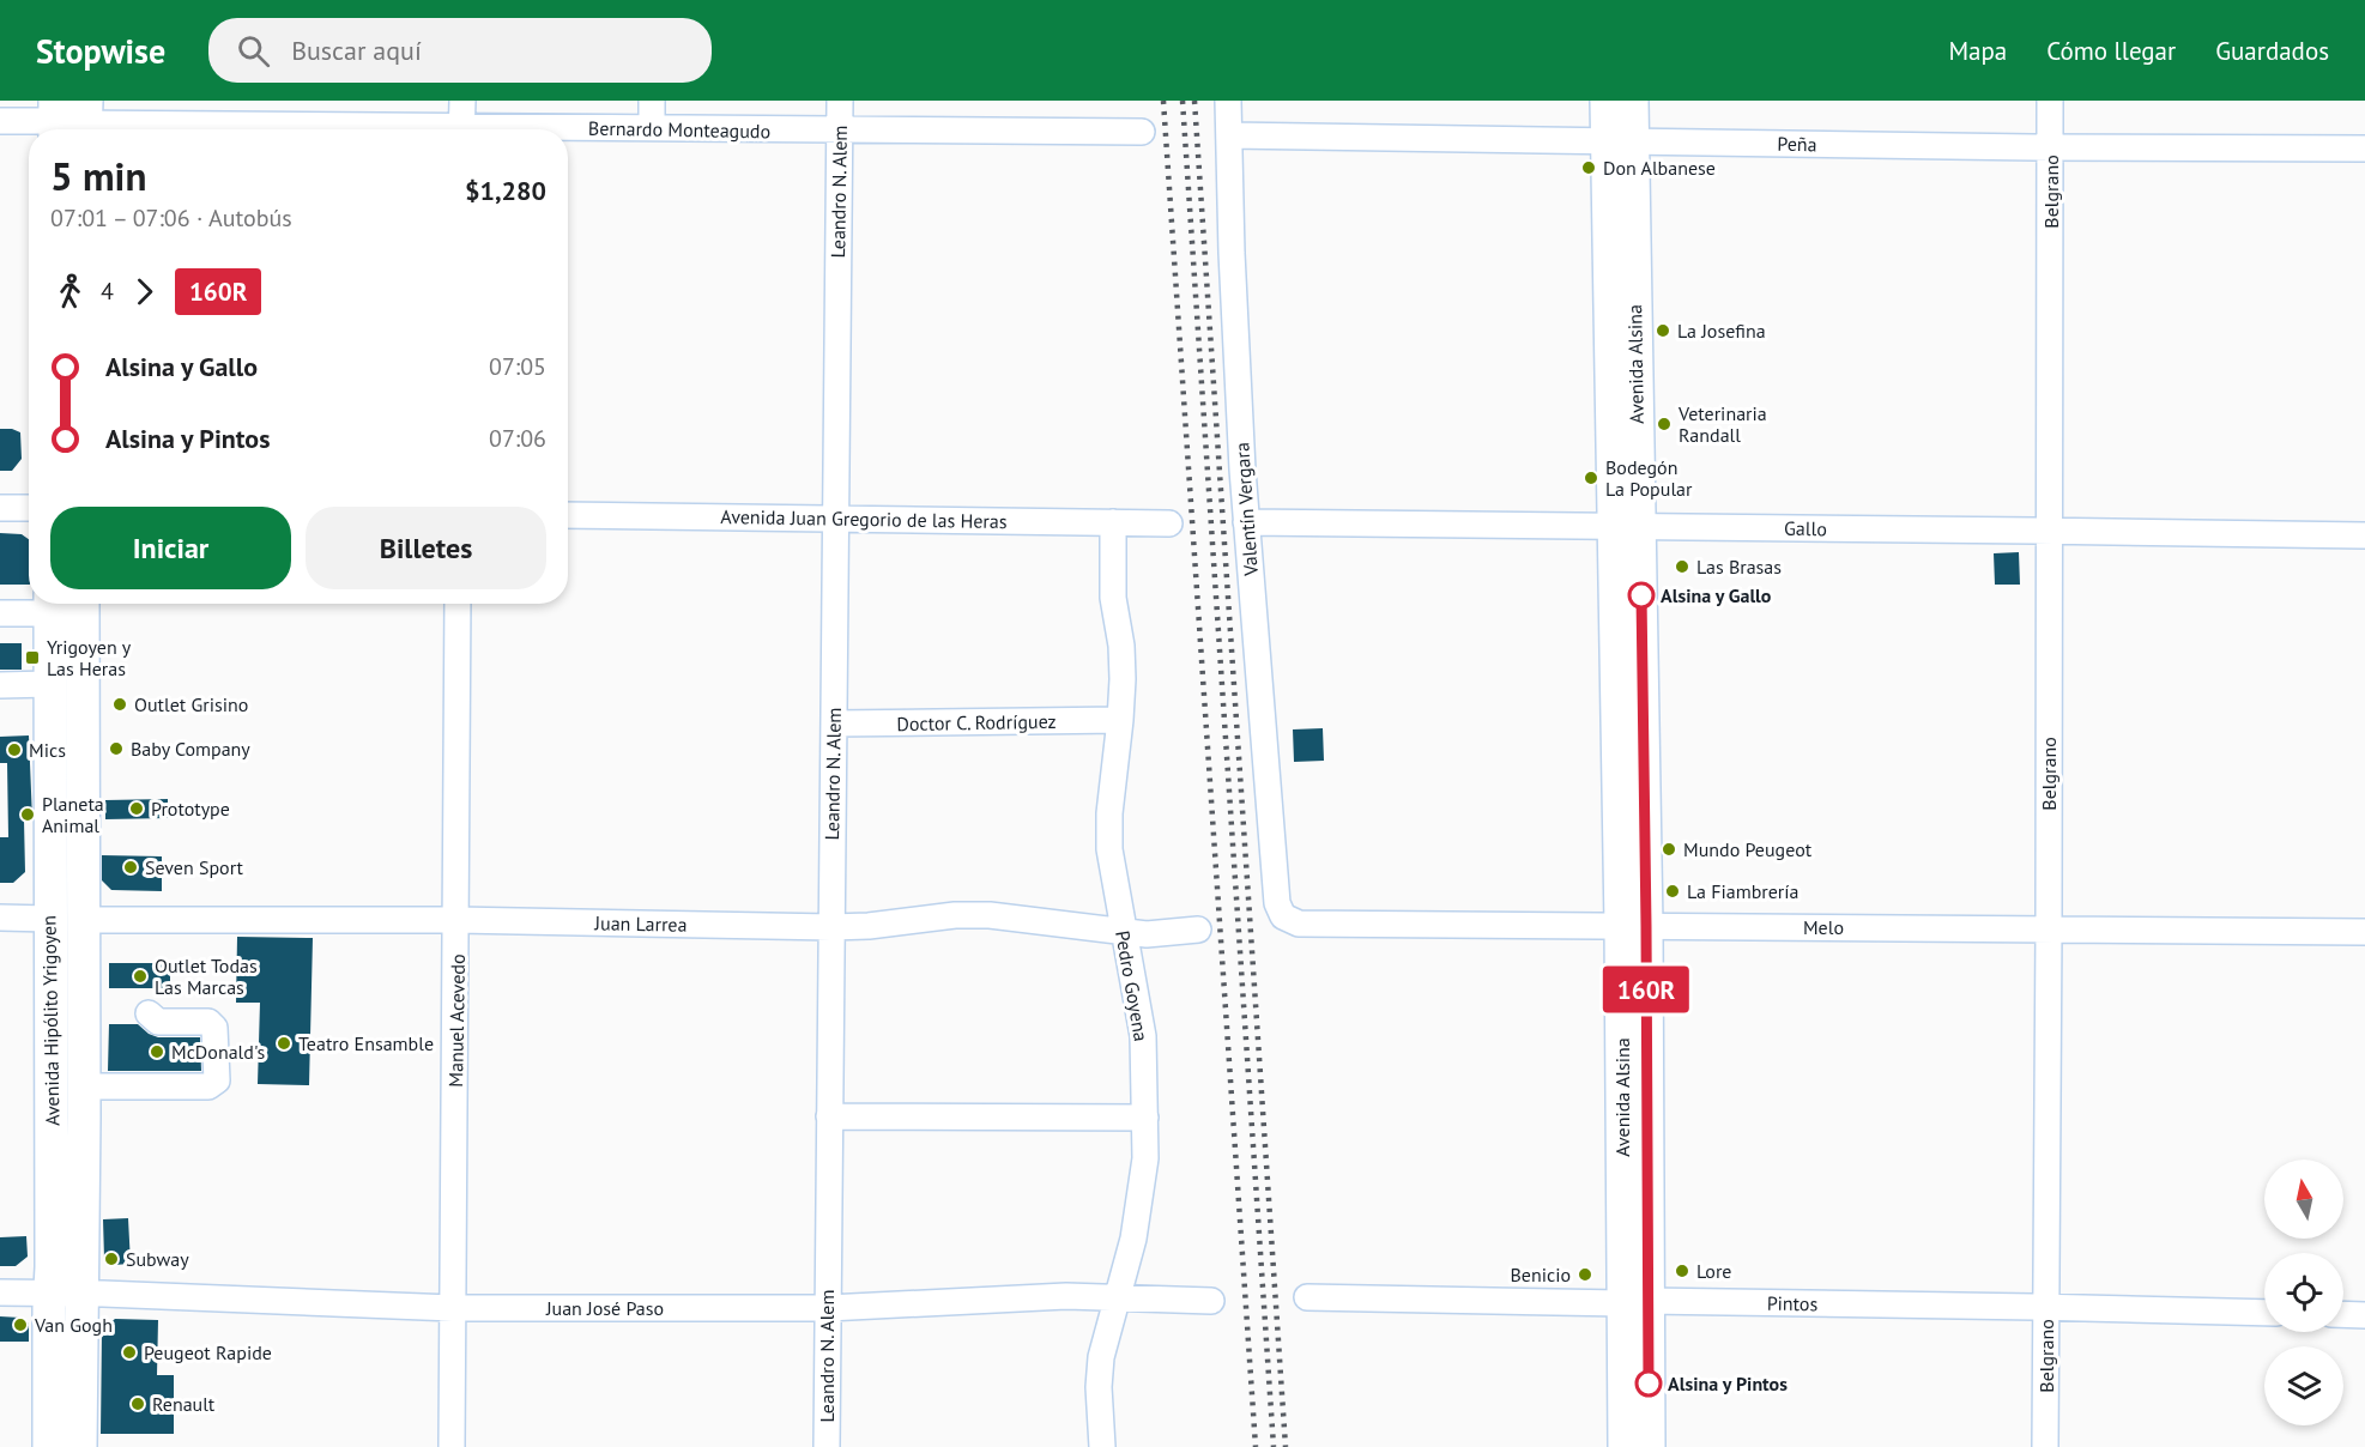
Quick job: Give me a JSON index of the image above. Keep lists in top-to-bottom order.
{
  "streets": {
    "main road": ["Avenida Alsina", "Avenida Hipólito Yrigoyen"],
    "street": [
      "Bernardo Monteagudo",
      "Peña",
      "Leandro N. Alem",
      "Belgrano",
      "Valentín Vergara",
      "Avenida Juan Gregorio de las Heras",
      "Gallo",
      "Doctor C. Rodríguez",
      "Juan Larrea",
      "Melo",
      "Pedro Goyena",
      "Manuel Acevedo",
      "Pintos",
      "Juan José Paso"
    ]
  },
  "crossings": [
    ["Bernardo Monteagudo", "Leandro N. Alem"],
    ["Peña", "Belgrano"],
    ["Peña", "Avenida Alsina"],
    ["Peña", "Valentín Vergara"],
    ["Leandro N. Alem", "Avenida Juan Gregorio de las Heras"],
    ["Leandro N. Alem", "Doctor C. Rodríguez"],
    ["Leandro N. Alem", "Juan Larrea"],
    ["Leandro N. Alem", "Juan José Paso"],
    ["Belgrano", "Gallo"],
    ["Belgrano", "Melo"],
    ["Belgrano", "Pintos"],
    ["Avenida Alsina", "Gallo"],
    ["Avenida Alsina", "Melo"],
    ["Avenida Alsina", "Pintos"],
    ["Valentín Vergara", "Gallo"],
    ["Valentín Vergara", "Melo"],
    ["Avenida Juan Gregorio de las Heras", "Pedro Goyena"],
    ["Doctor C. Rodríguez", "Pedro Goyena"],
    ["Juan Larrea", "Pedro Goyena"],
    ["Juan Larrea", "Avenida Hipólito Yrigoyen"],
    ["Juan Larrea", "Manuel Acevedo"],
    ["Pedro Goyena", "Juan José Paso"],
    ["Avenida Hipólito Yrigoyen", "Juan José Paso"],
    ["Manuel Acevedo", "Juan José Paso"]
  ],
  "places": {
    "other": [
      "Don Albanese",
      "La Josefina",
      "Veterinaria Randall",
      "Bodegón La Popular",
      "Las Brasas",
      "Alsina y Gallo",
      "Outlet Grisino",
      "Baby Company",
      "Mics",
      "Prototype",
      "Planeta Animal",
      "Mundo Peugeot",
      "Seven Sport",
      "La Fiambrería",
      "Outlet Todas Las Marcas",
      "Teatro Ensamble",
      "McDonald's",
      "Subway",
      "Lore",
      "Benicio",
      "Van Gogh",
      "Peugeot Rapide",
      "Alsina y Pintos",
      "Renault"
    ],
    "transit": ["Yrigoyen y Las Heras"]
  },
  "lines": ["bus line 160R"],
  "north": "top",
  "page": {
    "header": "Stopwise",
    "search": "Buscar aquí",
    "nav": ["Mapa", "Cómo llegar", "Guardados"],
    "on_map": "160R",
    "heading": ["5 min", "07:01 – 07:06 · Autobús", "$1,280"],
    "legs": ["4", "160R"],
    "list": [
      {
        "name": "Alsina y Gallo",
        "value": "07:05"
      },
      {
        "name": "Alsina y Pintos",
        "value": "07:06"
      }
    ],
    "buttons": ["Iniciar", "Billetes"]
  }
}
